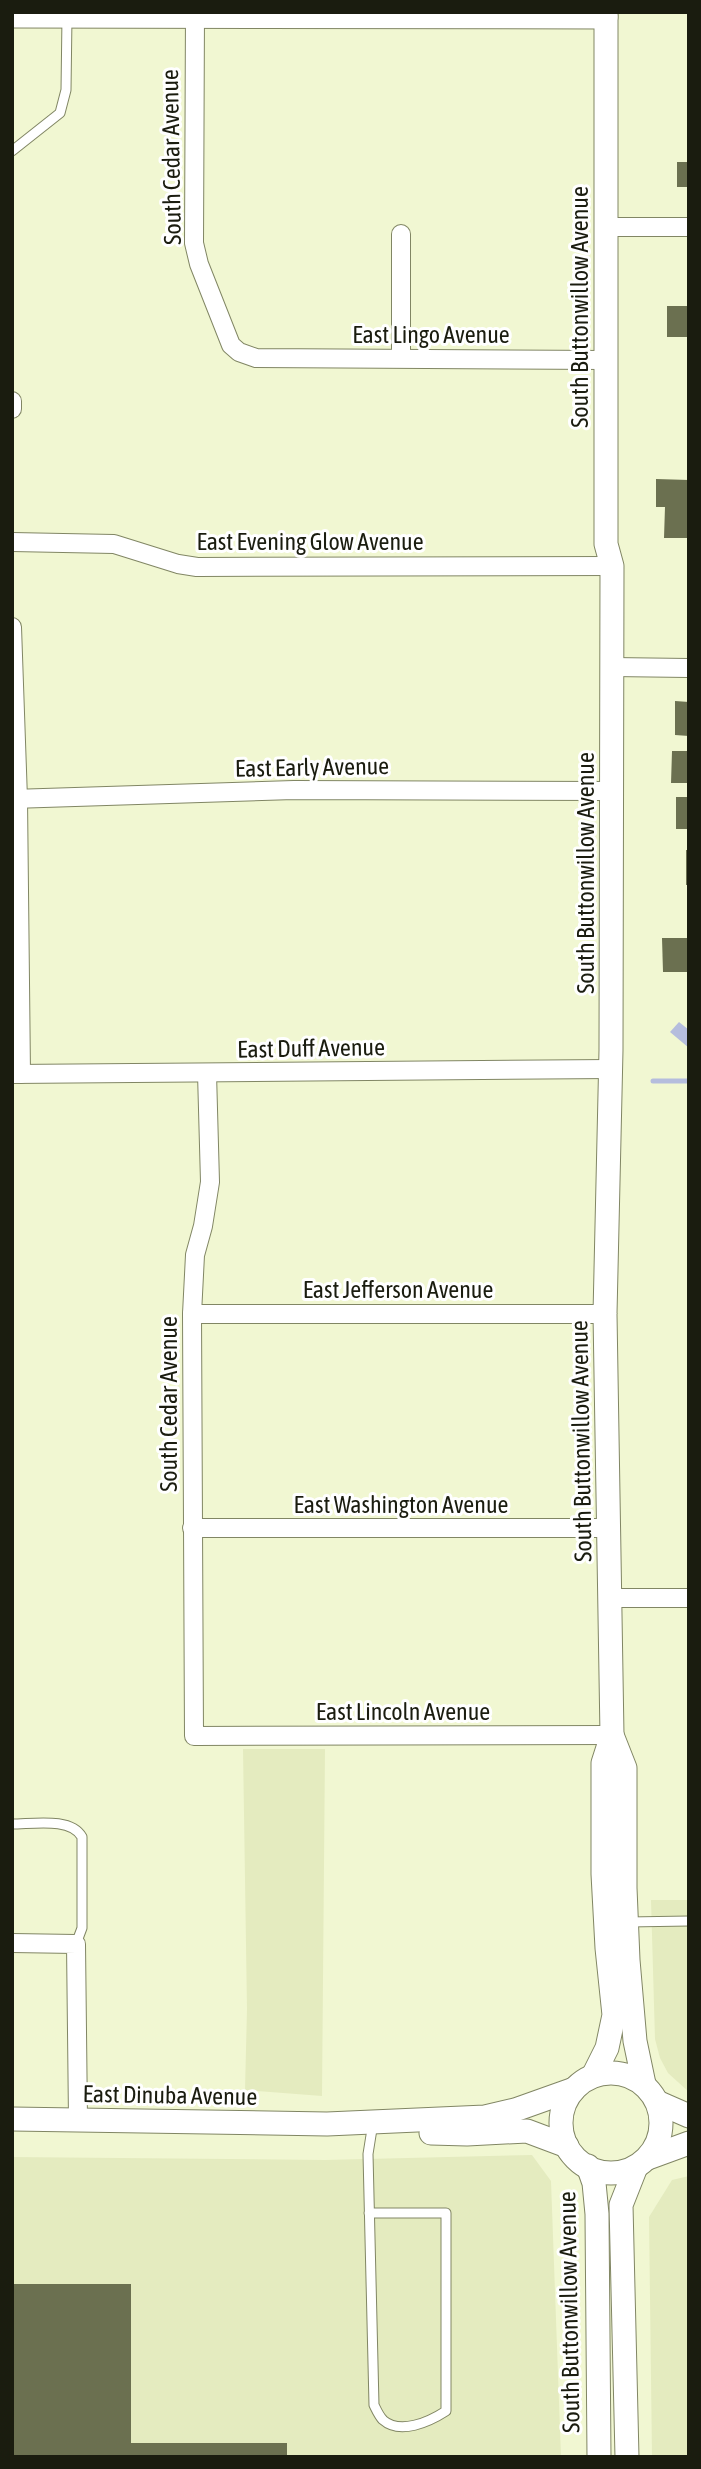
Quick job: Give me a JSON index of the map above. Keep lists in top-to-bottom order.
{
  "streets": {
    "street": [
      "South Cedar Avenue",
      "South Buttonwillow Avenue",
      "East Lingo Avenue",
      "East Evening Glow Avenue",
      "East Early Avenue",
      "East Duff Avenue",
      "East Jefferson Avenue",
      "East Washington Avenue",
      "East Lincoln Avenue",
      "East Dinuba Avenue"
    ]
  },
  "crossings": [
    ["South Cedar Avenue", "East Lingo Avenue"],
    ["South Cedar Avenue", "East Duff Avenue"],
    ["South Cedar Avenue", "East Jefferson Avenue"],
    ["South Cedar Avenue", "East Washington Avenue"],
    ["South Cedar Avenue", "East Lincoln Avenue"],
    ["South Buttonwillow Avenue", "East Lingo Avenue"],
    ["South Buttonwillow Avenue", "East Evening Glow Avenue"],
    ["South Buttonwillow Avenue", "East Early Avenue"],
    ["South Buttonwillow Avenue", "East Duff Avenue"],
    ["South Buttonwillow Avenue", "East Jefferson Avenue"],
    ["South Buttonwillow Avenue", "East Washington Avenue"],
    ["South Buttonwillow Avenue", "East Lincoln Avenue"],
    ["South Buttonwillow Avenue", "East Dinuba Avenue"]
  ]
}
